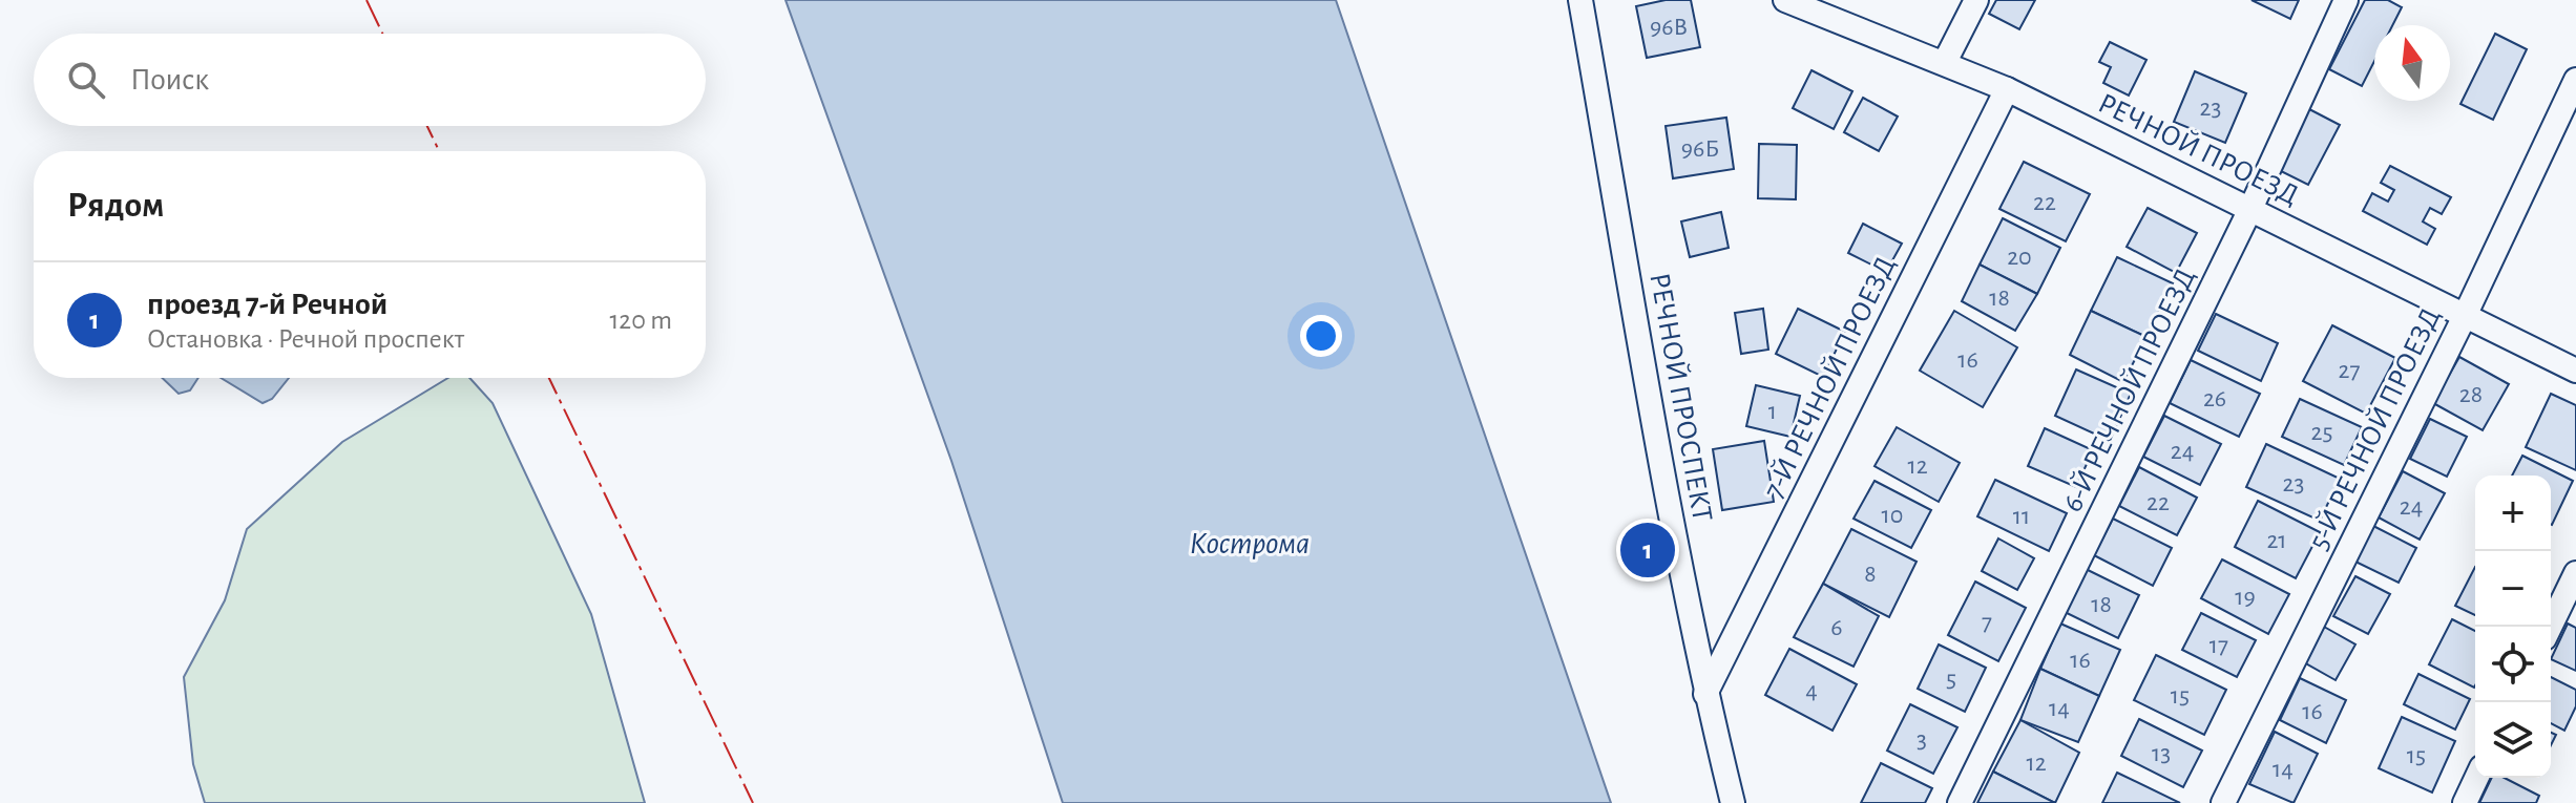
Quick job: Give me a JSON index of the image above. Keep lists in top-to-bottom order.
{
  "streets": {
    "street": [
      "РЕЧНОЙ ПРОЕЗД",
      "7-Й РЕЧНОЙ ПРОЕЗД",
      "6-Й РЕЧНОЙ ПРОЕЗД",
      "РЕЧНОЙ ПРОСПЕКТ",
      "5-Й РЕЧНОЙ ПРОЕЗД"
    ]
  },
  "crossings": [
    ["РЕЧНОЙ ПРОЕЗД", "7-Й РЕЧНОЙ ПРОЕЗД"],
    ["РЕЧНОЙ ПРОЕЗД", "6-Й РЕЧНОЙ ПРОЕЗД"],
    ["РЕЧНОЙ ПРОЕЗД", "5-Й РЕЧНОЙ ПРОЕЗД"],
    ["7-Й РЕЧНОЙ ПРОЕЗД", "РЕЧНОЙ ПРОСПЕКТ"]
  ],
  "water": ["Кострома"],
  "house_numbers": [
    "96В",
    "23",
    "96Б",
    "22",
    "20",
    "18",
    "16",
    "27",
    "28",
    "26",
    "1",
    "25",
    "24",
    "12",
    "23",
    "22",
    "24",
    "10",
    "11",
    "21",
    "8",
    "19",
    "18",
    "7",
    "6",
    "17",
    "16",
    "5",
    "4",
    "15",
    "14",
    "16",
    "3",
    "13",
    "15",
    "12",
    "14"
  ],
  "north": "top",
  "page": {
    "search": "Поиск",
    "heading": "Рядом",
    "list": [
      {
        "mark": "1",
        "name": "проезд 7-й Речной",
        "note": "Остановка · Речной проспект",
        "value": "120 m"
      }
    ],
    "map_buttons": ["+", "−"],
    "pins": "1"
  }
}
